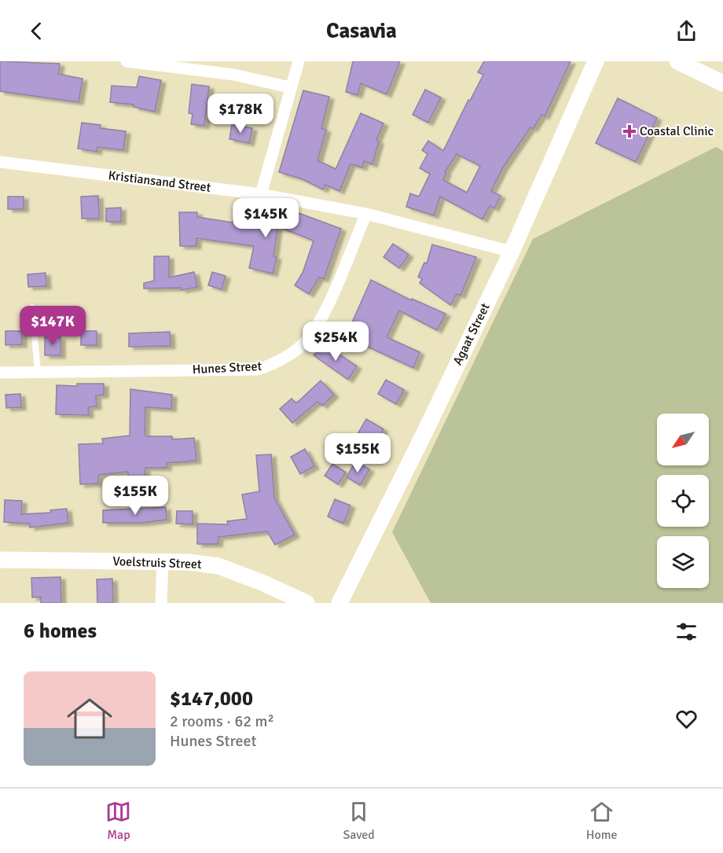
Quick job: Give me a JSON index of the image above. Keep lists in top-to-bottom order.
{
  "streets": {
    "street": [
      "Kristiansand Street",
      "Agaat Street",
      "Hunes Street",
      "Voelstruis Street"
    ]
  },
  "crossings": [
    ["Kristiansand Street", "Agaat Street"],
    ["Kristiansand Street", "Hunes Street"]
  ],
  "places": {
    "health": ["Coastal Clinic"]
  },
  "north": "bottom left",
  "page": {
    "header": "Casavia",
    "price": [
      "$178K",
      "$145K",
      "$147K",
      "$254K",
      "$155K",
      "$155K"
    ],
    "heading": "6 homes",
    "list": [
      {
        "name": "$147,000",
        "note": "2 rooms · 62 m² · Hunes Street"
      }
    ],
    "tabs": ["Map", "Saved", "Home"]
  }
}
